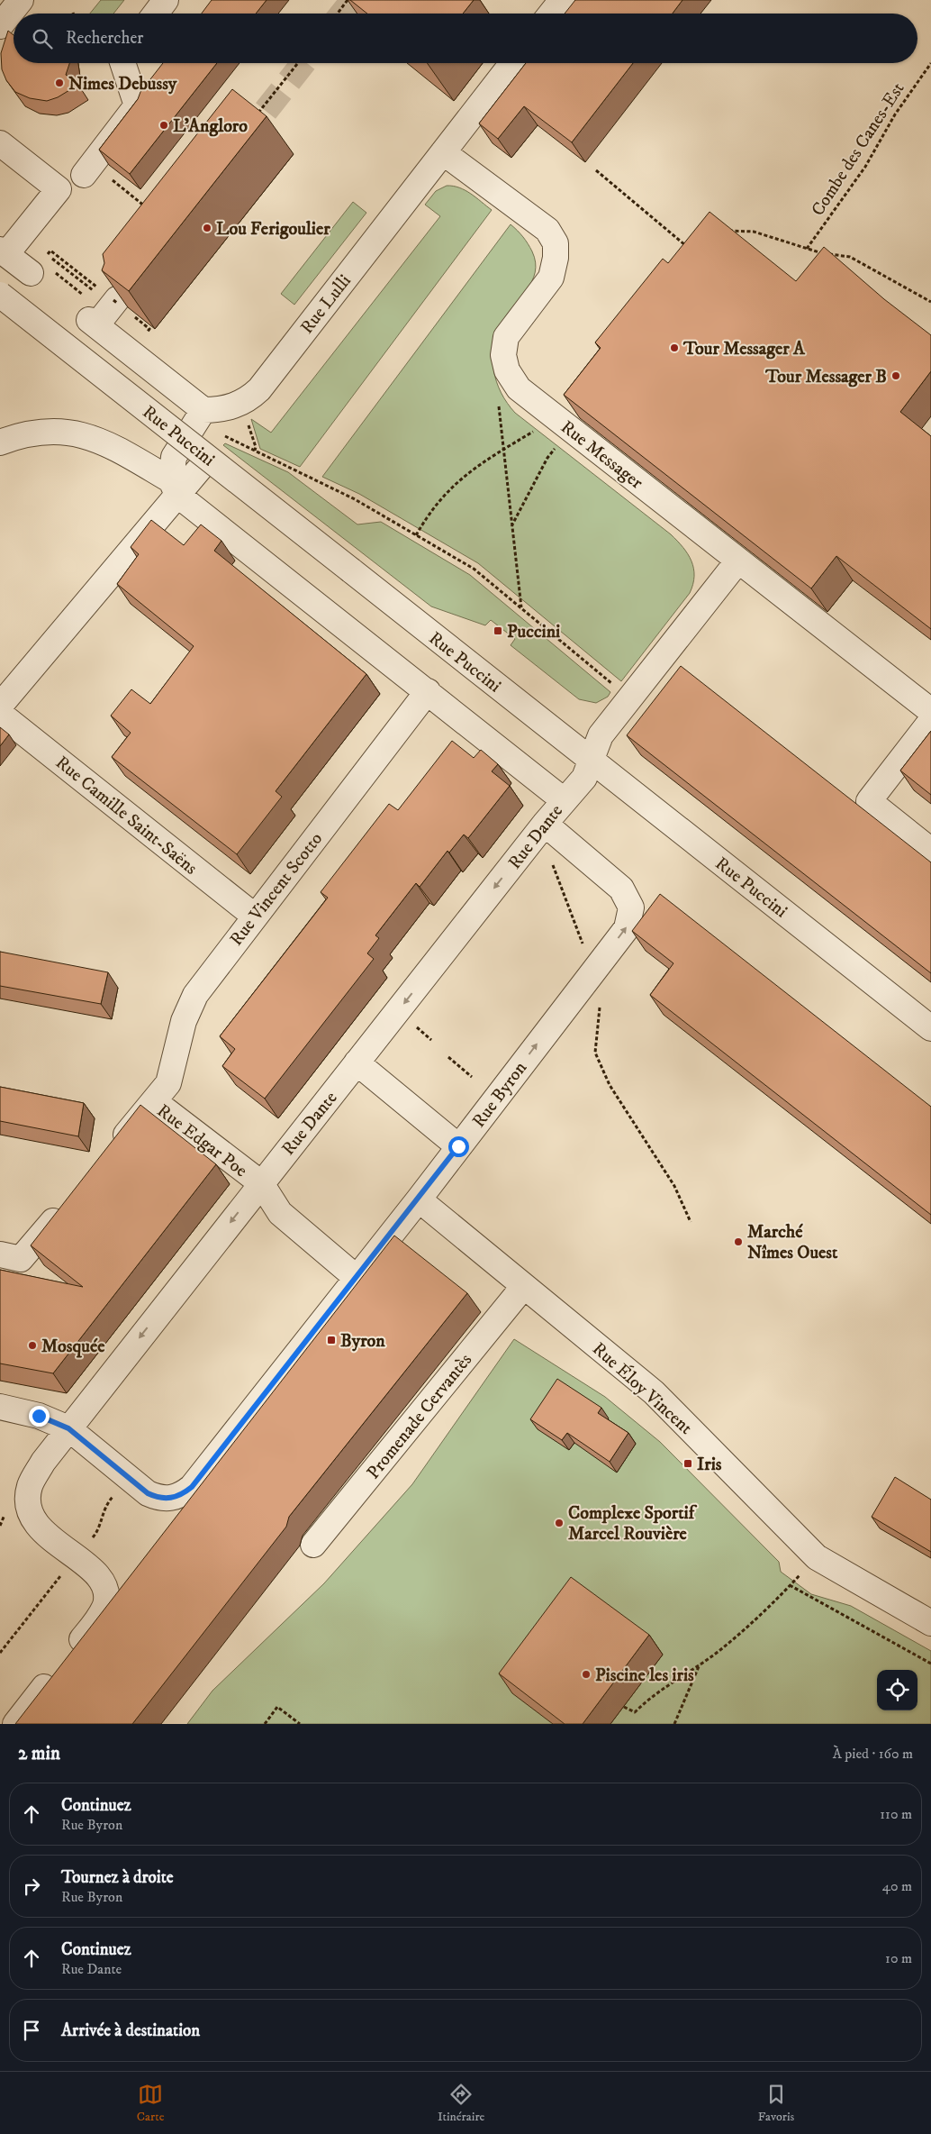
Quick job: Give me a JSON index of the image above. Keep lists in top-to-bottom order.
{
  "streets": {
    "street": [
      "Rue Lulli",
      "Rue Puccini",
      "Rue Messager",
      "Rue Camille Saint-Saëns",
      "Rue Dante",
      "Rue Vincent Scotto",
      "Rue Byron",
      "Rue Edgar Poe",
      "Rue Éloy Vincent",
      "Promenade Cervantès"
    ],
    "path": ["Combe des Canes-Est"]
  },
  "crossings": [
    ["Rue Lulli", "Rue Messager"],
    ["Rue Puccini", "Rue Dante"],
    ["Rue Messager", "Rue Dante"],
    ["Rue Camille Saint-Saëns", "Rue Vincent Scotto"],
    ["Rue Dante", "Rue Byron"],
    ["Rue Dante", "Rue Edgar Poe"],
    ["Rue Vincent Scotto", "Rue Edgar Poe"],
    ["Rue Byron", "Rue Éloy Vincent"],
    ["Rue Éloy Vincent", "Promenade Cervantès"]
  ],
  "one_way": ["Rue Dante"],
  "places": {
    "other": [
      "Nimes Debussy",
      "L'Angloro",
      "Lou Ferigoulier",
      "Tour Messager A",
      "Tour Messager B",
      "Marché Nîmes Ouest",
      "Mosquée",
      "Complexe Sportif Marcel Rouvière",
      "Piscine les iris"
    ],
    "transit": ["Puccini", "Byron", "Iris"]
  },
  "page": {
    "search": "Rechercher",
    "heading": ["2 min", "À pied · 160 m"],
    "list": [
      ["Continuez", "Rue Byron", "110 m"],
      ["Tournez à droite", "Rue Byron", "40 m"],
      ["Continuez", "Rue Dante", "10 m"],
      "Arrivée à destination"
    ],
    "nav": ["Carte", "Itinéraire", "Favoris"]
  }
}
